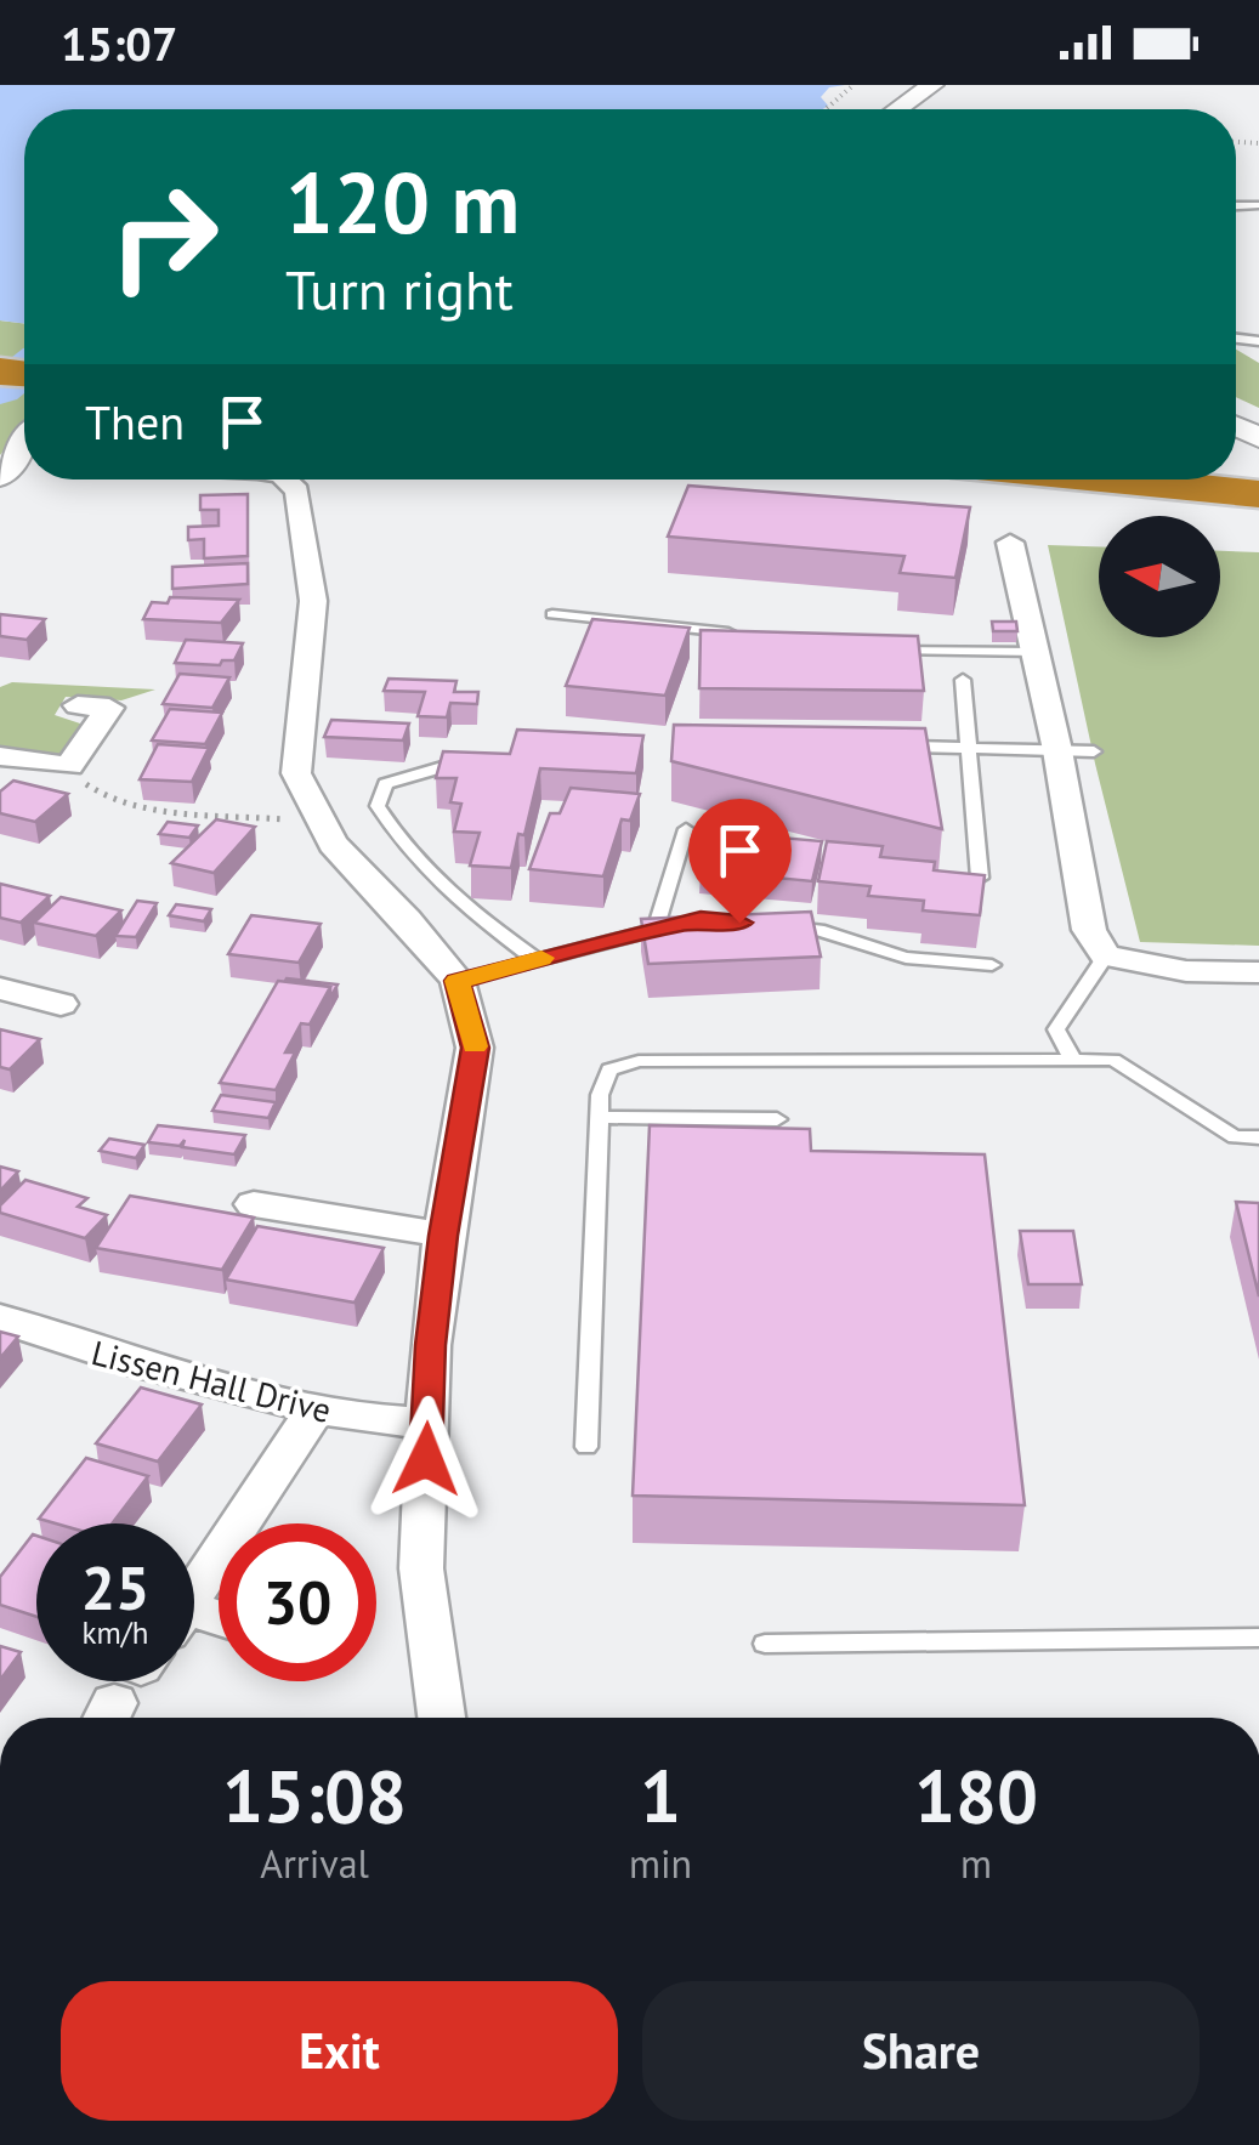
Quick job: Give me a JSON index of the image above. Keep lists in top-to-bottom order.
{
  "streets": {
    "street": ["Lissen Hall Drive"]
  },
  "north": "left",
  "page": {
    "status": "15:07",
    "turn": ["120 m", "Turn right"],
    "then": "Then",
    "speed": "25 km/h",
    "limit": "30",
    "eta": [
      "15:08",
      "Arrival",
      "1",
      "min",
      "180",
      "m"
    ],
    "buttons": ["Exit", "Share"]
  }
}
